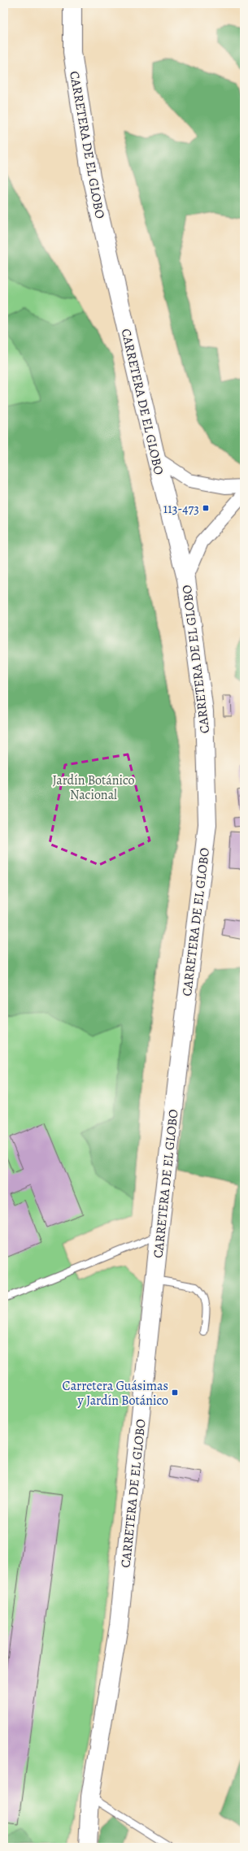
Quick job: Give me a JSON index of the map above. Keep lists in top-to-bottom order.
{
  "streets": {
    "main road": ["CARRETERA DE EL GLOBO"]
  },
  "parks": ["Jardín Botánico Nacional"],
  "places": {
    "transit": ["113-473", "Carretera Guásimas y Jardín Botánico"]
  }
}
